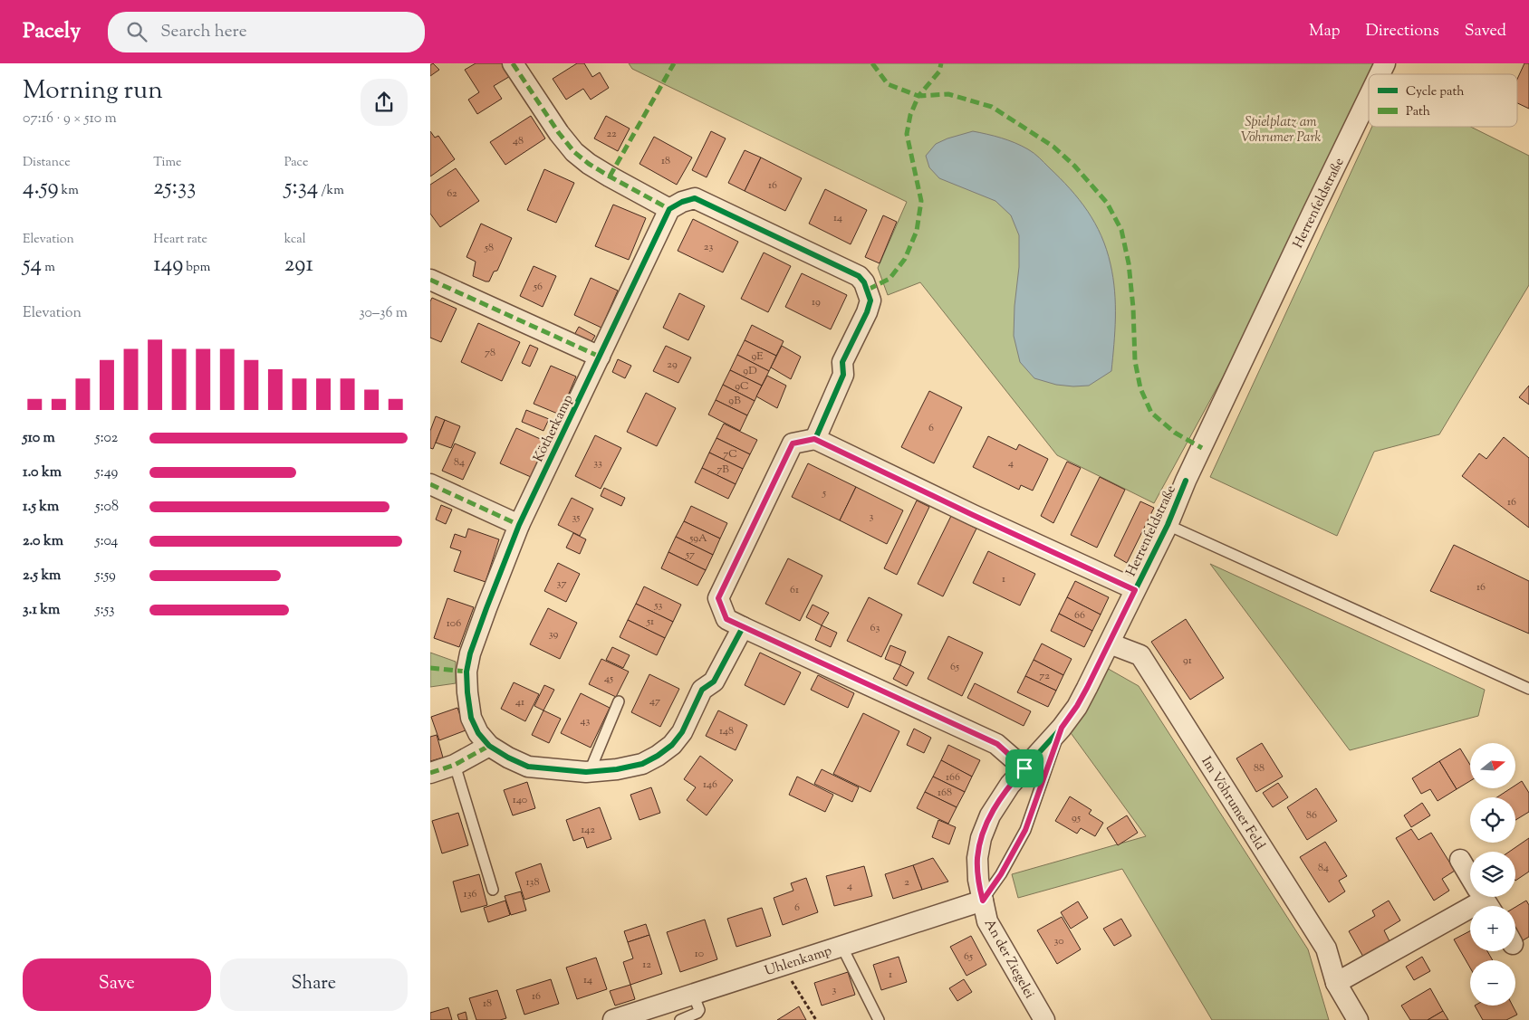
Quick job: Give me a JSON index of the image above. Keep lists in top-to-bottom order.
{
  "streets": {
    "street": [
      "Herrenfeldstraße",
      "Kötherkamp",
      "Im Vöhrumer Feld",
      "An der Ziegelei",
      "Uhlenkamp"
    ]
  },
  "crossings": [
    ["Herrenfeldstraße", "Im Vöhrumer Feld"],
    ["Herrenfeldstraße", "An der Ziegelei"],
    ["An der Ziegelei", "Uhlenkamp"]
  ],
  "parks": ["Spielplatz am Vöhrumer Park"],
  "house_numbers": [
    "22",
    "48",
    "18",
    "16",
    "62",
    "14",
    "23",
    "58",
    "56",
    "19",
    "78",
    "9E",
    "29",
    "9D",
    "9C",
    "9B",
    "6",
    "7C",
    "84",
    "33",
    "4",
    "7B",
    "5",
    "16",
    "3",
    "35",
    "59A",
    "57",
    "1",
    "37",
    "16",
    "61",
    "53",
    "66",
    "51",
    "106",
    "63",
    "39",
    "91",
    "65",
    "72",
    "45",
    "47",
    "41",
    "43",
    "148",
    "88",
    "166",
    "146",
    "168",
    "140",
    "86",
    "95",
    "142",
    "84",
    "138",
    "2",
    "4",
    "136",
    "6",
    "30",
    "10",
    "65",
    "12",
    "1",
    "14",
    "3",
    "16",
    "18"
  ],
  "legend": ["Cycle path", "Path"],
  "north": "right",
  "page": {
    "header": "Pacely",
    "search": "Search here",
    "nav": ["Map", "Directions", "Saved"],
    "heading": ["Morning run", "07:16 · 9 × 510 m"],
    "stats": [
      ["Distance", "4.59 km"],
      ["Time", "25:33"],
      ["Pace", "5:34 /km"],
      ["Elevation", "54 m"],
      ["Heart rate", "149 bpm"],
      ["kcal", "291"]
    ],
    "chart": ["Elevation", "30–36 m"],
    "list": [
      {
        "name": "510 m",
        "note": "5:02"
      },
      {
        "name": "1.0 km",
        "note": "5:49"
      },
      {
        "name": "1.5 km",
        "note": "5:08"
      },
      {
        "name": "2.0 km",
        "note": "5:04"
      },
      {
        "name": "2.5 km",
        "note": "5:59"
      },
      {
        "name": "3.1 km",
        "note": "5:53"
      }
    ],
    "map_buttons": ["+", "−"],
    "buttons": ["Save", "Share"]
  }
}
